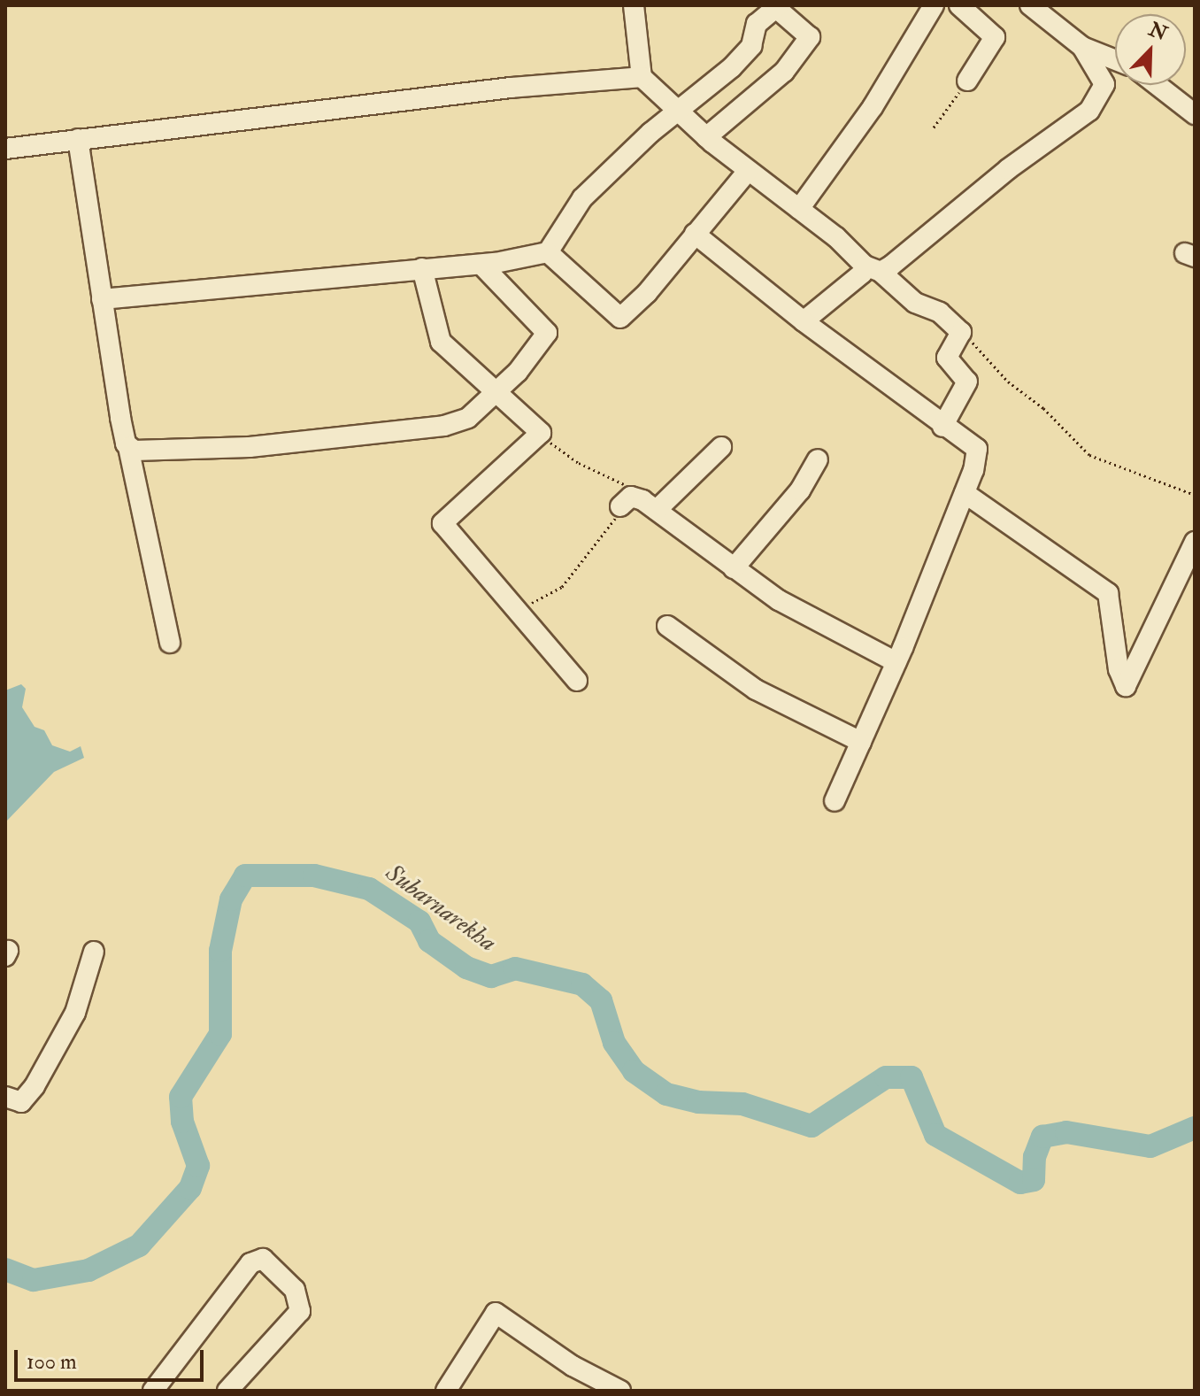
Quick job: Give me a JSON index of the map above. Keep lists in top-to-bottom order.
{
  "water": ["Subarnarekha"],
  "scale_bar": "100 m",
  "north": "top right"
}
